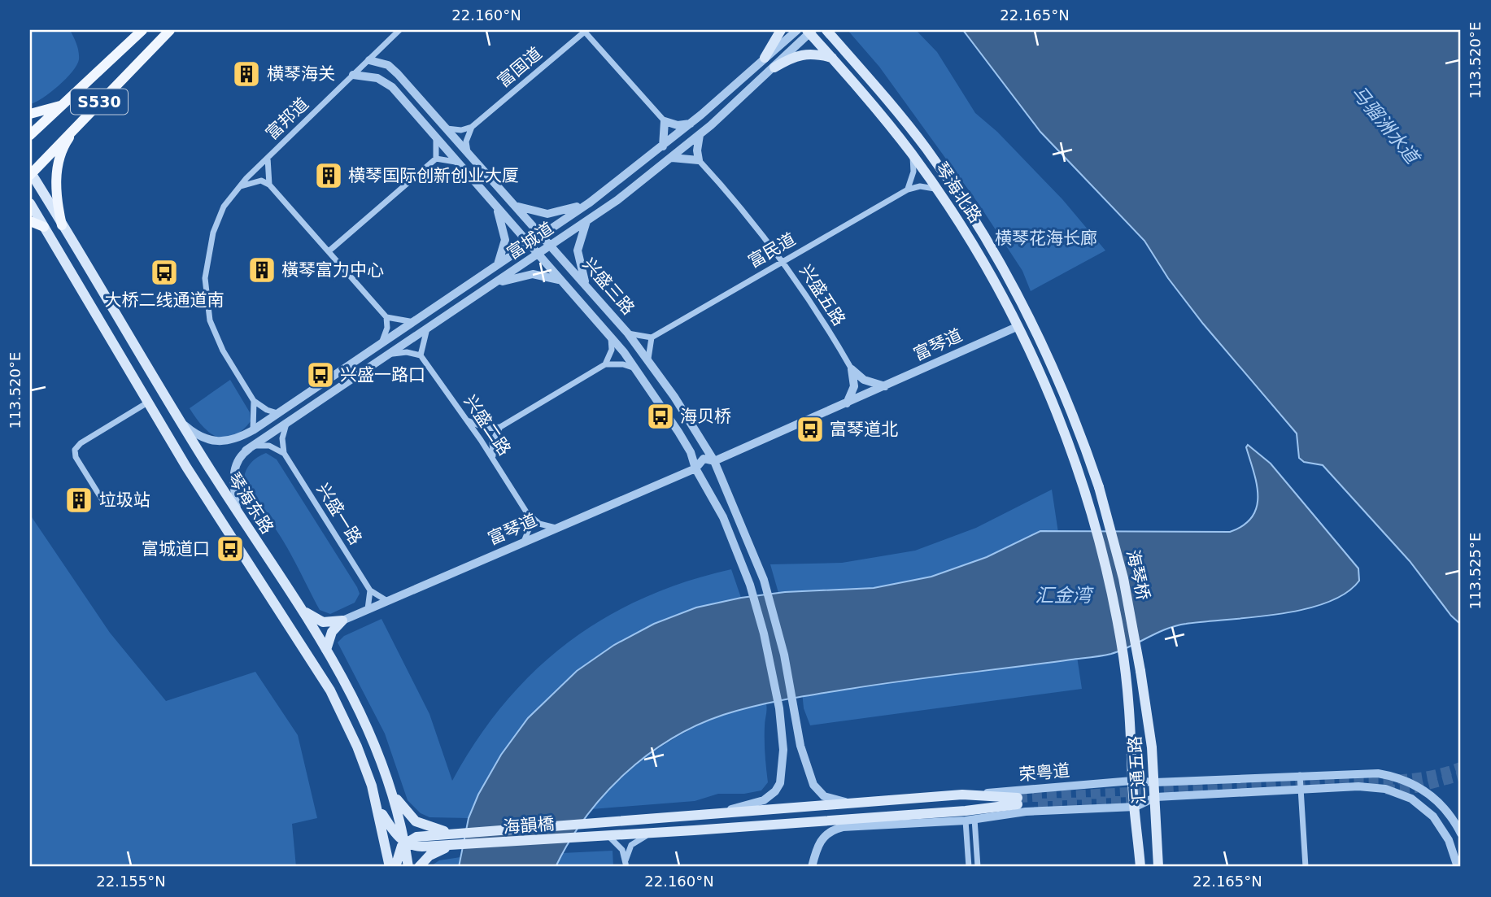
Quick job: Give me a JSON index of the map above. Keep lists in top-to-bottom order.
{
  "streets": {
    "main road": [
      "S530",
      "琴海北路",
      "琴海东路",
      "海琴桥",
      "汇通五路",
      "荣粤道",
      "海韻橋"
    ],
    "street": [
      "富国道",
      "富邦道",
      "富城道",
      "富民道",
      "兴盛三路",
      "兴盛五路",
      "富琴道",
      "兴盛二路",
      "兴盛一路"
    ]
  },
  "crossings": [
    ["S530", "琴海东路"],
    ["富邦道", "兴盛三路"],
    ["琴海北路", "富城道"],
    ["琴海北路", "富民道"],
    ["琴海北路", "兴盛五路"],
    ["琴海北路", "富琴道"],
    ["琴海北路", "海琴桥"],
    ["富城道", "富民道"],
    ["富城道", "兴盛三路"],
    ["富城道", "兴盛五路"],
    ["富城道", "兴盛二路"],
    ["富城道", "琴海东路"],
    ["富民道", "兴盛五路"],
    ["兴盛三路", "富琴道"],
    ["兴盛三路", "兴盛二路"],
    ["兴盛三路", "荣粤道"],
    ["富琴道", "兴盛二路"],
    ["富琴道", "兴盛一路"],
    ["琴海东路", "海韻橋"],
    ["海琴桥", "汇通五路"],
    ["汇通五路", "荣粤道"],
    ["荣粤道", "海韻橋"]
  ],
  "water": ["马骝洲水道", "汇金湾"],
  "parks": ["横琴花海长廊"],
  "places": {
    "building": [
      "横琴海关",
      "横琴国际创新创业大厦",
      "橫琴富力中心",
      "垃圾站"
    ],
    "bus stop": [
      "大桥二线通道南",
      "兴盛一路口",
      "海贝桥",
      "富琴道北",
      "富城道口"
    ]
  },
  "coordinates": [
    "22.160°N",
    "22.165°N",
    "113.520°E",
    "113.525°E",
    "22.155°N"
  ]
}
